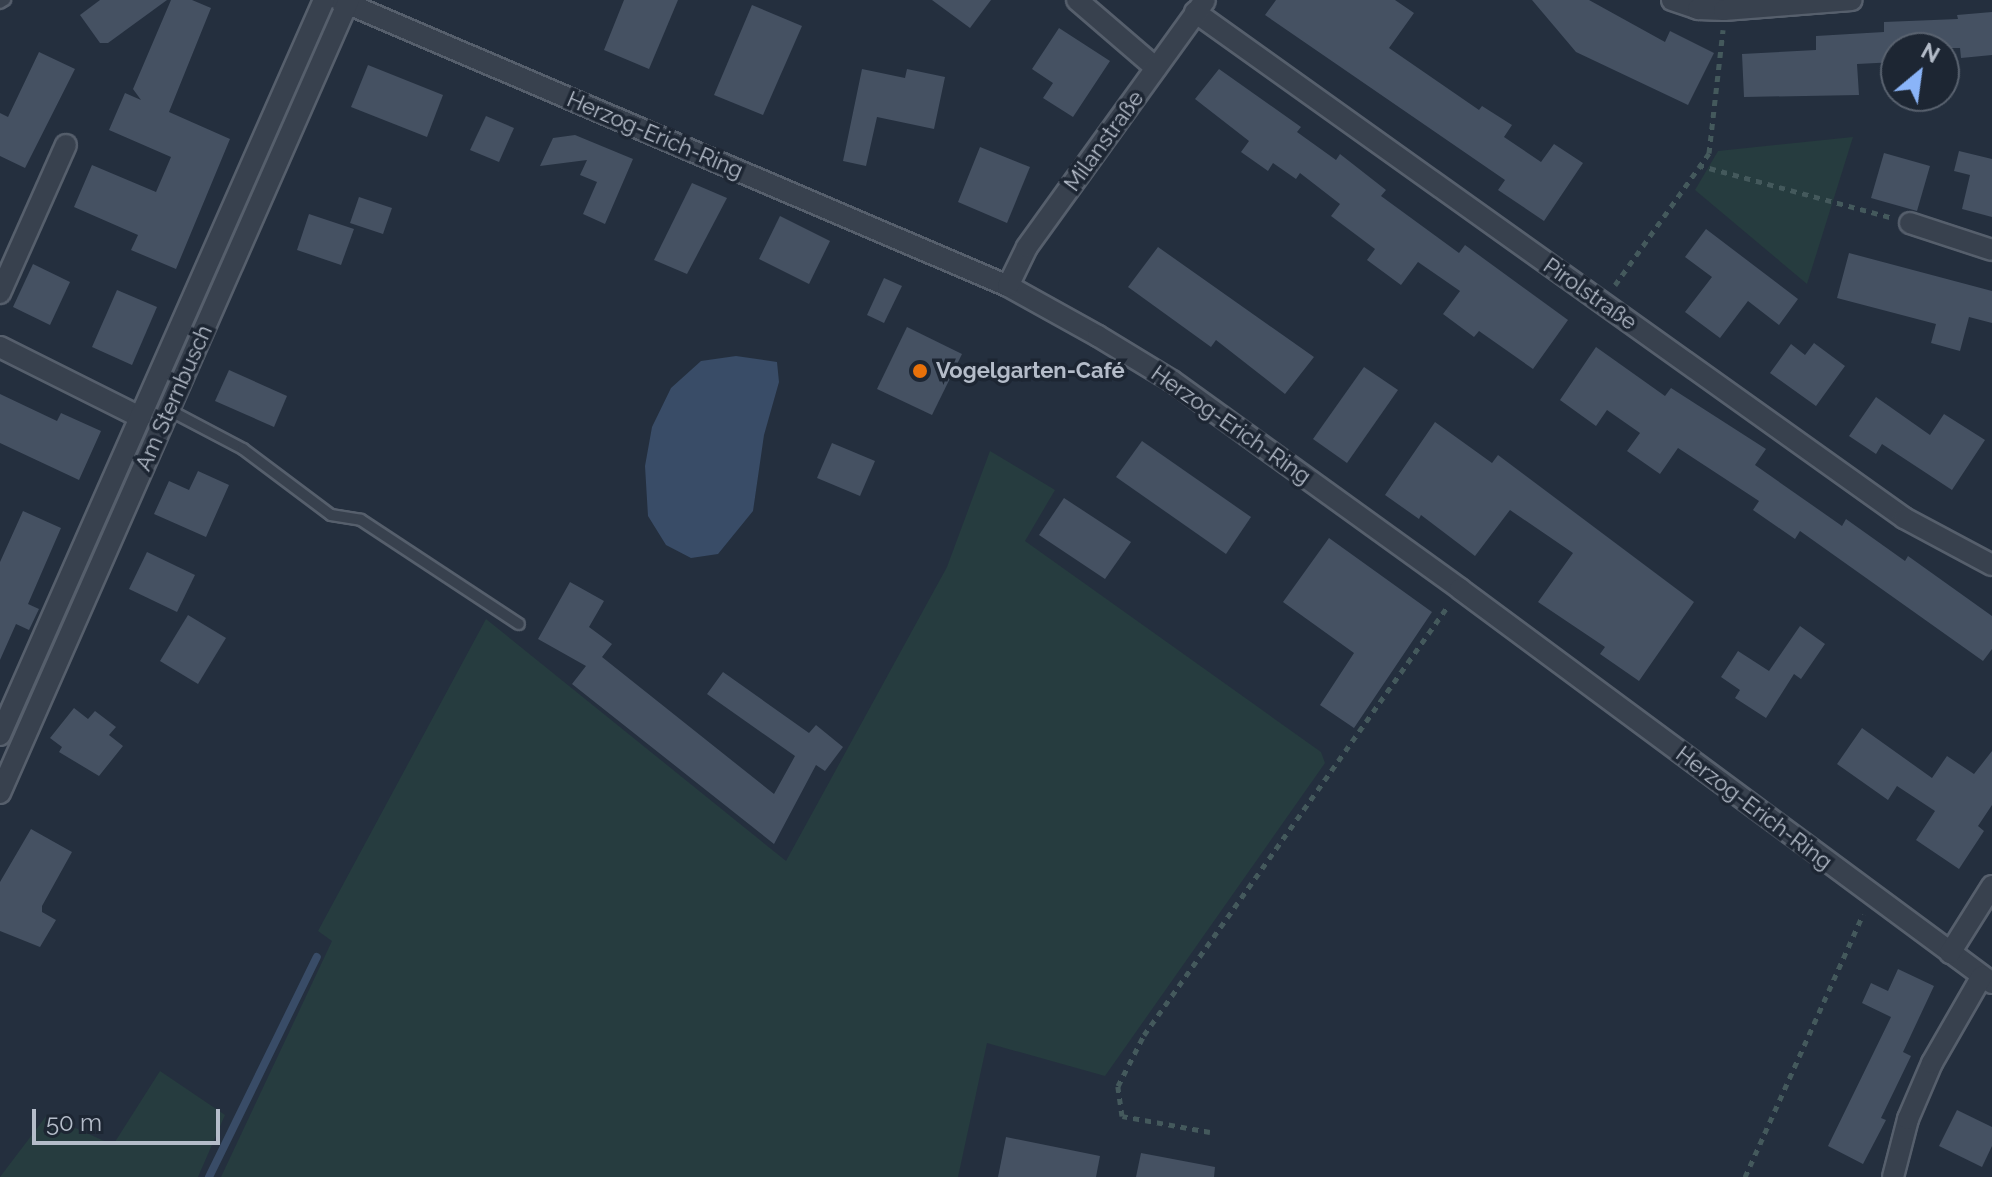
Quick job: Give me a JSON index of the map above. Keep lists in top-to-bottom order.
{
  "streets": {
    "street": [
      "Herzog-Erich-Ring",
      "Milanstraße",
      "Pirolstraße",
      "Am Sternbusch"
    ]
  },
  "crossings": [
    ["Herzog-Erich-Ring", "Milanstraße"],
    ["Herzog-Erich-Ring", "Am Sternbusch"],
    ["Milanstraße", "Pirolstraße"]
  ],
  "places": ["Vogelgarten-Café"],
  "scale_bar": "50 m",
  "north": "top right"
}
